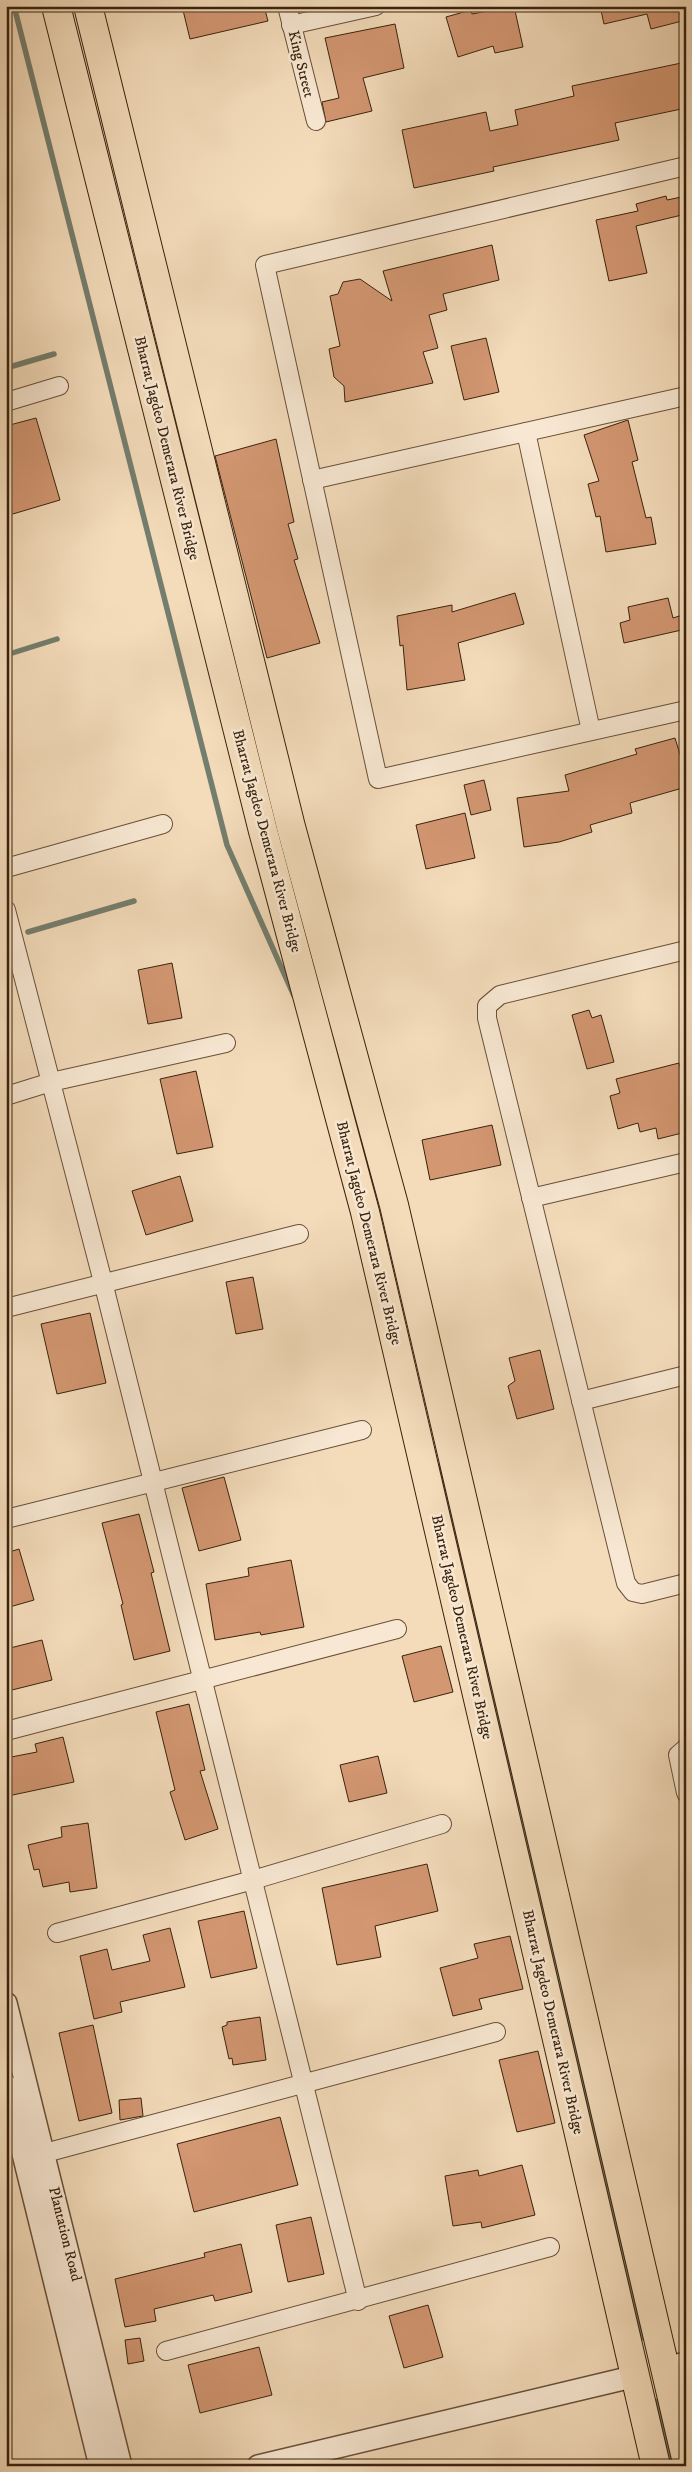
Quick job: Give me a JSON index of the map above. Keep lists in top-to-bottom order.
{
  "streets": {
    "main road": ["Bharrat Jagdeo Demerara River Bridge"],
    "street": ["King Street", "Plantation Road"]
  }
}
